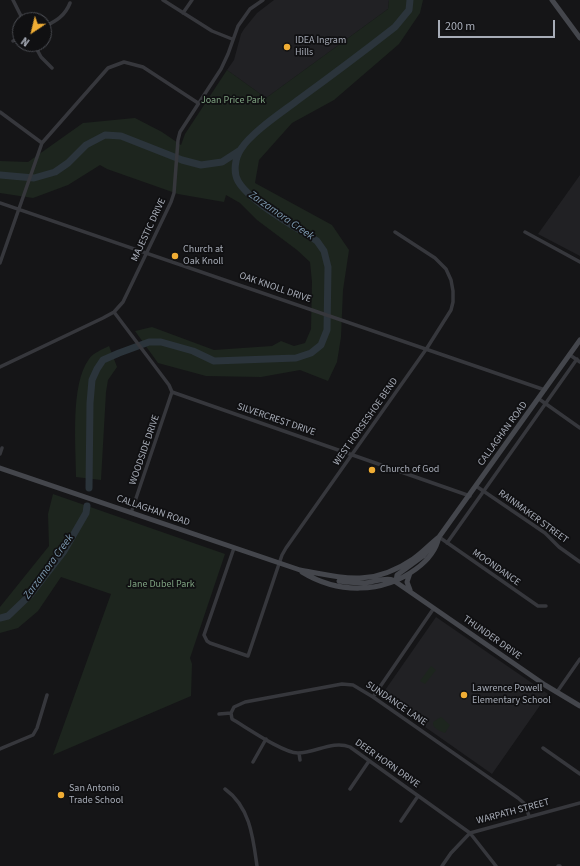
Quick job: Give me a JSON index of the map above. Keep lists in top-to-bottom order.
{
  "streets": {
    "main road": ["CALLAGHAN ROAD", "THUNDER DRIVE"],
    "street": [
      "MAJESTIC DRIVE",
      "OAK KNOLL DRIVE",
      "SILVERCREST DRIVE",
      "WEST HORSESHOE BEND",
      "WOODSIDE DRIVE",
      "RAINMAKER STREET",
      "MOONDANCE",
      "SUNDANCE LANE",
      "DEER HORN DRIVE",
      "WARPATH STREET"
    ]
  },
  "crossings": [
    ["MAJESTIC DRIVE", "OAK KNOLL DRIVE"],
    ["OAK KNOLL DRIVE", "WEST HORSESHOE BEND"],
    ["OAK KNOLL DRIVE", "CALLAGHAN ROAD"],
    ["SILVERCREST DRIVE", "WEST HORSESHOE BEND"],
    ["SILVERCREST DRIVE", "CALLAGHAN ROAD"],
    ["SILVERCREST DRIVE", "WOODSIDE DRIVE"],
    ["WEST HORSESHOE BEND", "CALLAGHAN ROAD"],
    ["CALLAGHAN ROAD", "WOODSIDE DRIVE"],
    ["CALLAGHAN ROAD", "RAINMAKER STREET"],
    ["CALLAGHAN ROAD", "MOONDANCE"],
    ["CALLAGHAN ROAD", "THUNDER DRIVE"],
    ["SUNDANCE LANE", "DEER HORN DRIVE"],
    ["SUNDANCE LANE", "WARPATH STREET"],
    ["DEER HORN DRIVE", "WARPATH STREET"]
  ],
  "water": ["Zarzamora Creek"],
  "parks": ["Joan Price Park", "Jane Dubel Park"],
  "places": [
    "IDEA Ingram Hills",
    "Church at Oak Knoll",
    "Church of God",
    "Lawrence Powell Elementary School",
    "San Antonio Trade School"
  ],
  "scale_bar": "200 m",
  "north": "bottom left"
}
